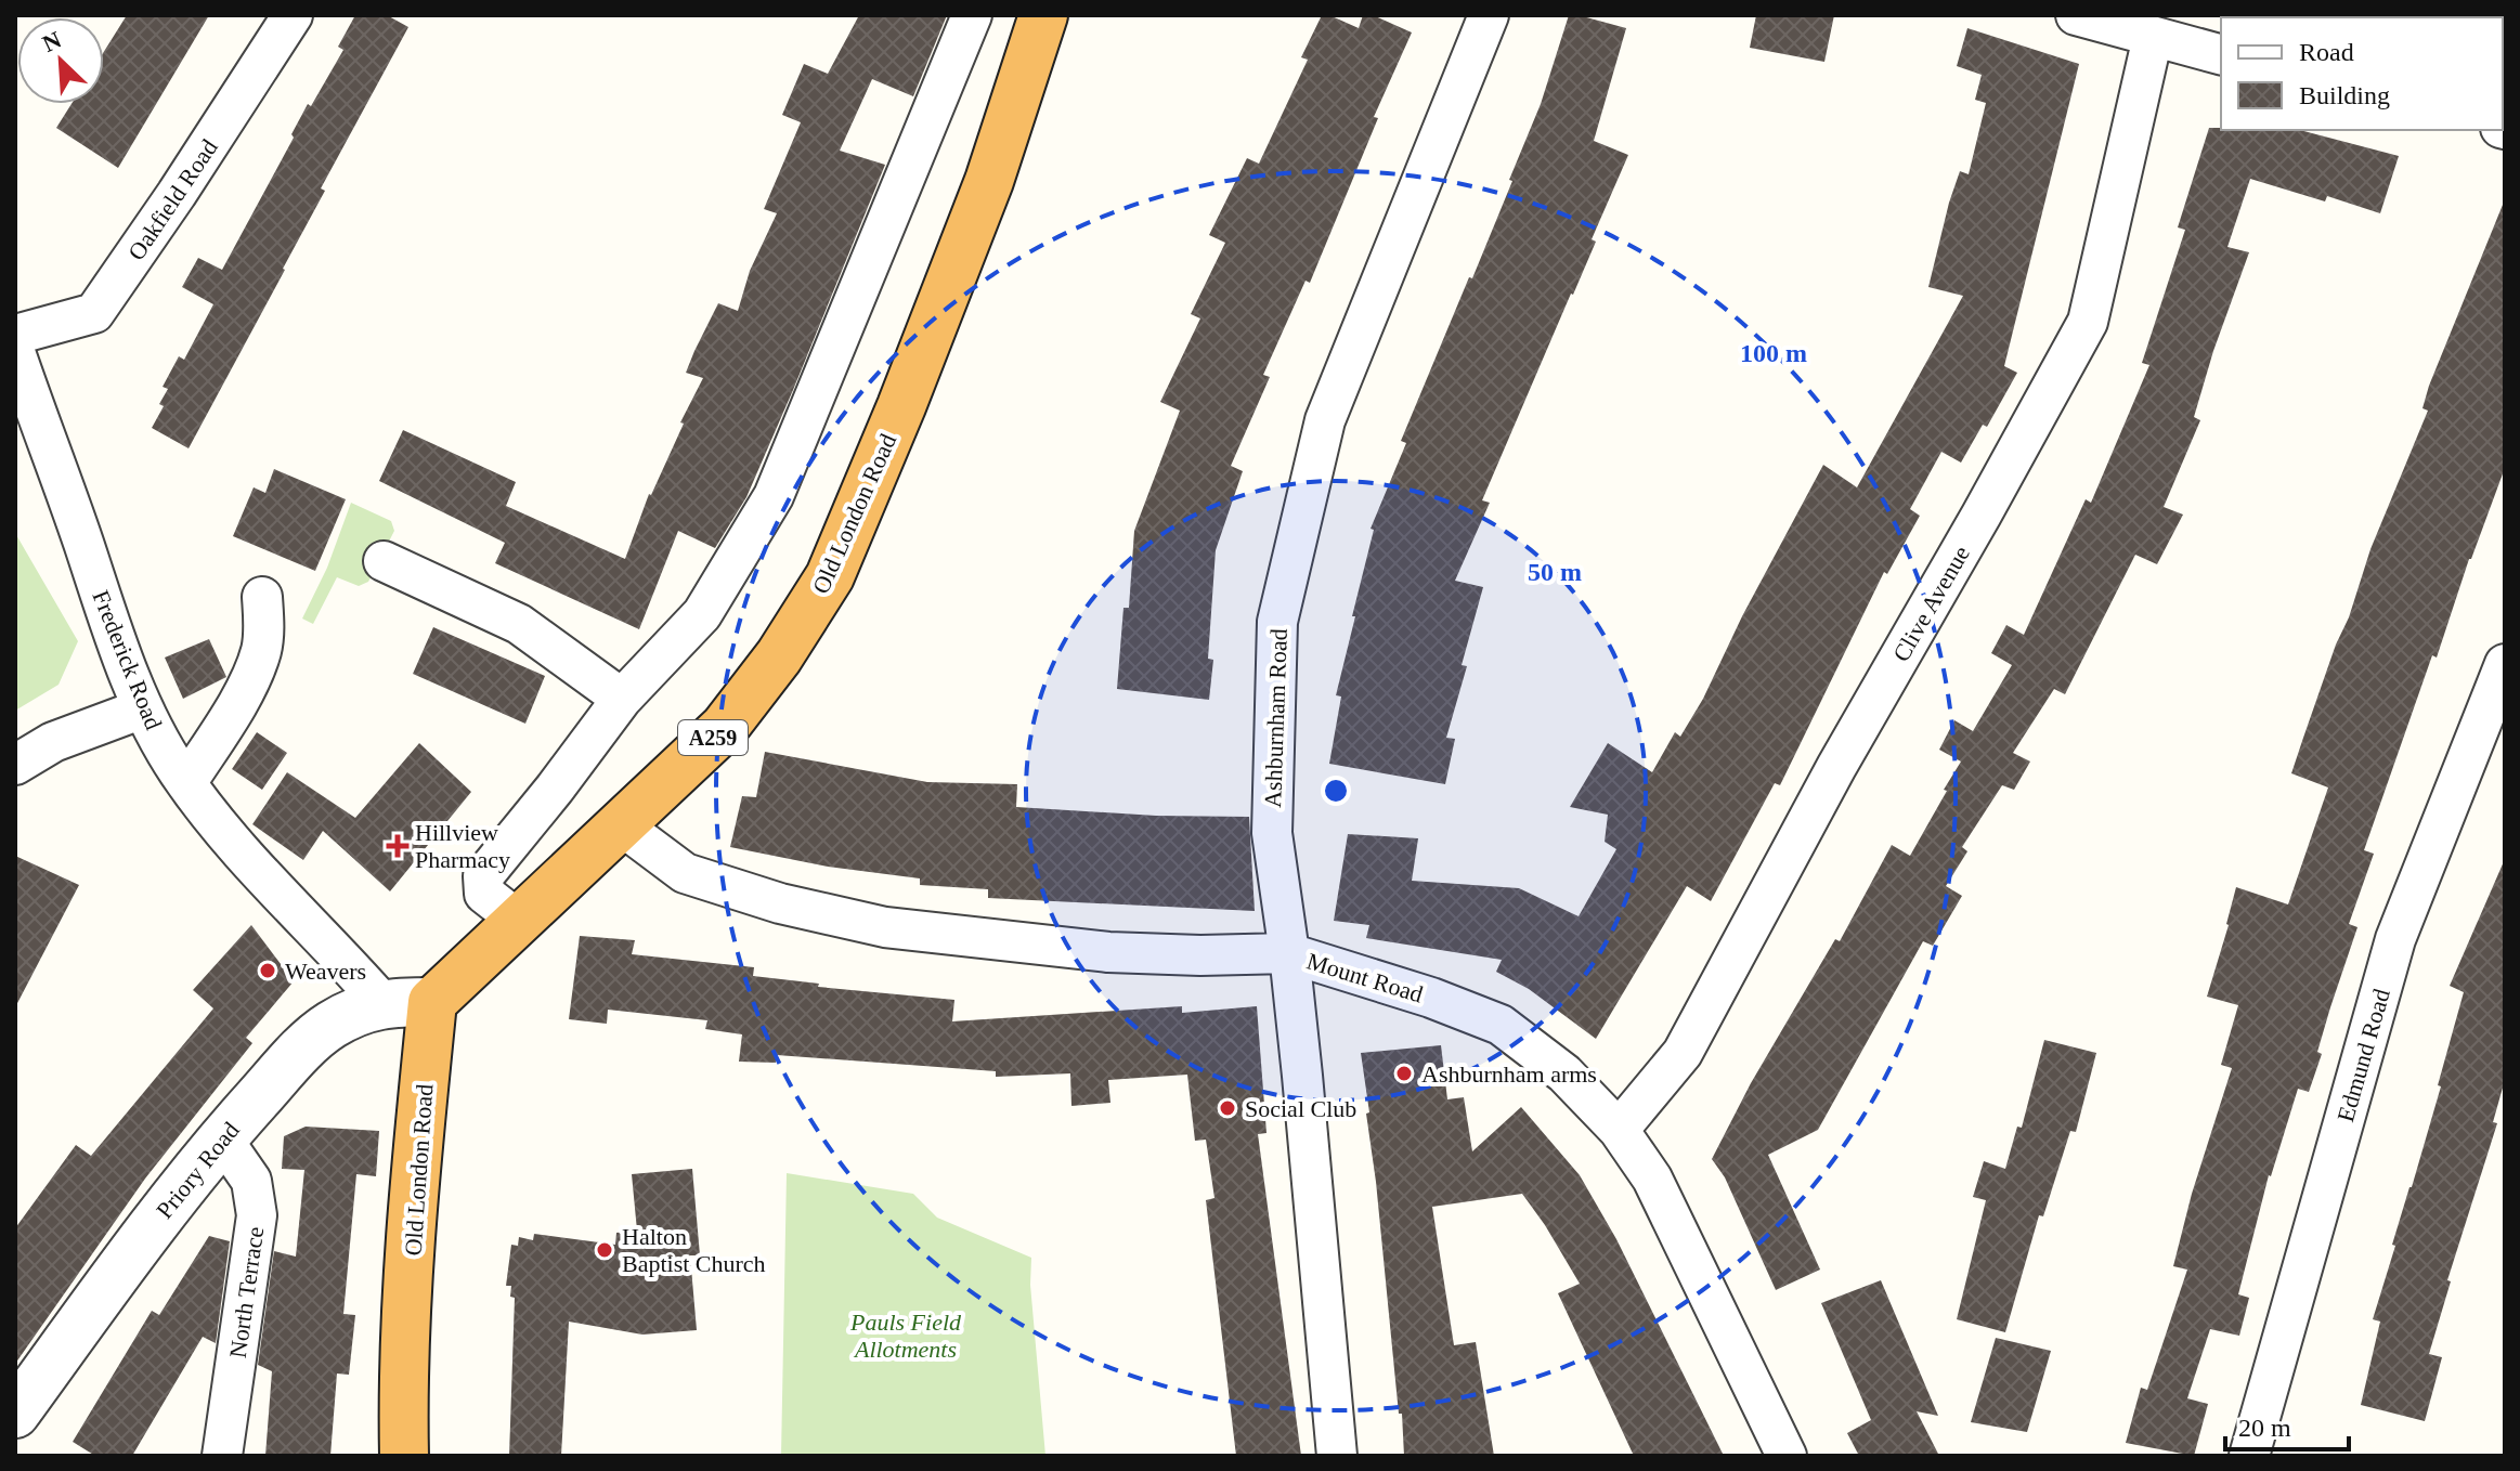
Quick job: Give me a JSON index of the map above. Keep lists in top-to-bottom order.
{
  "streets": {
    "highway": ["Old London Road", "A259"],
    "street": [
      "Oakfield Road",
      "Clive Avenue",
      "Frederick Road",
      "Ashburnham Road",
      "Mount Road",
      "Edmund Road",
      "Priory Road",
      "North Terrace"
    ]
  },
  "crossings": [
    ["Old London Road", "Mount Road"],
    ["Old London Road", "Priory Road"],
    ["Clive Avenue", "Mount Road"],
    ["Frederick Road", "Priory Road"],
    ["Ashburnham Road", "Mount Road"],
    ["Priory Road", "North Terrace"]
  ],
  "parks": ["Pauls Field Allotments"],
  "places": {
    "health": ["Hillview Pharmacy"],
    "other": [
      "Weavers",
      "Ashburnham arms",
      "Social Club",
      "Halton Baptist Church"
    ]
  },
  "legend": ["Road", "Building"],
  "scale_bar": "20 m",
  "north": "top left",
  "rings": ["100 m", "50 m"]
}
